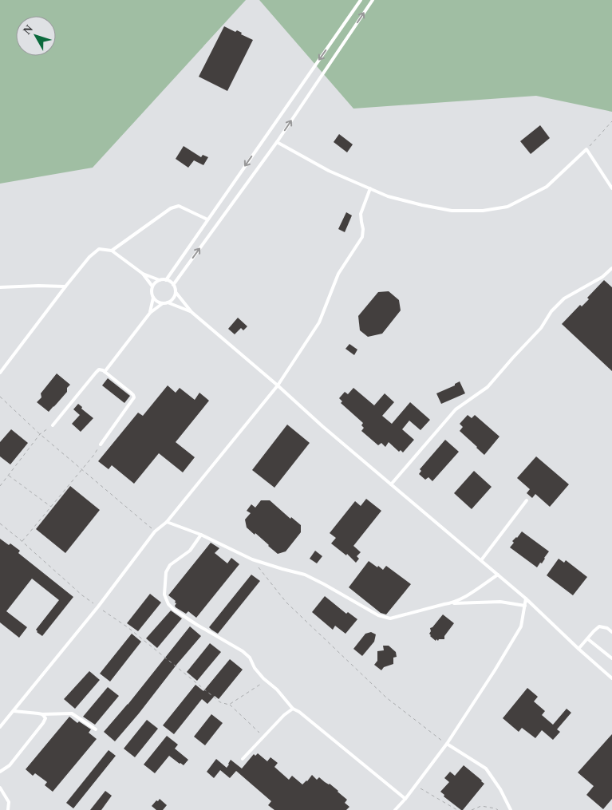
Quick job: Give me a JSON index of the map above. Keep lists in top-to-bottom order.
{
  "north": "top left"
}
